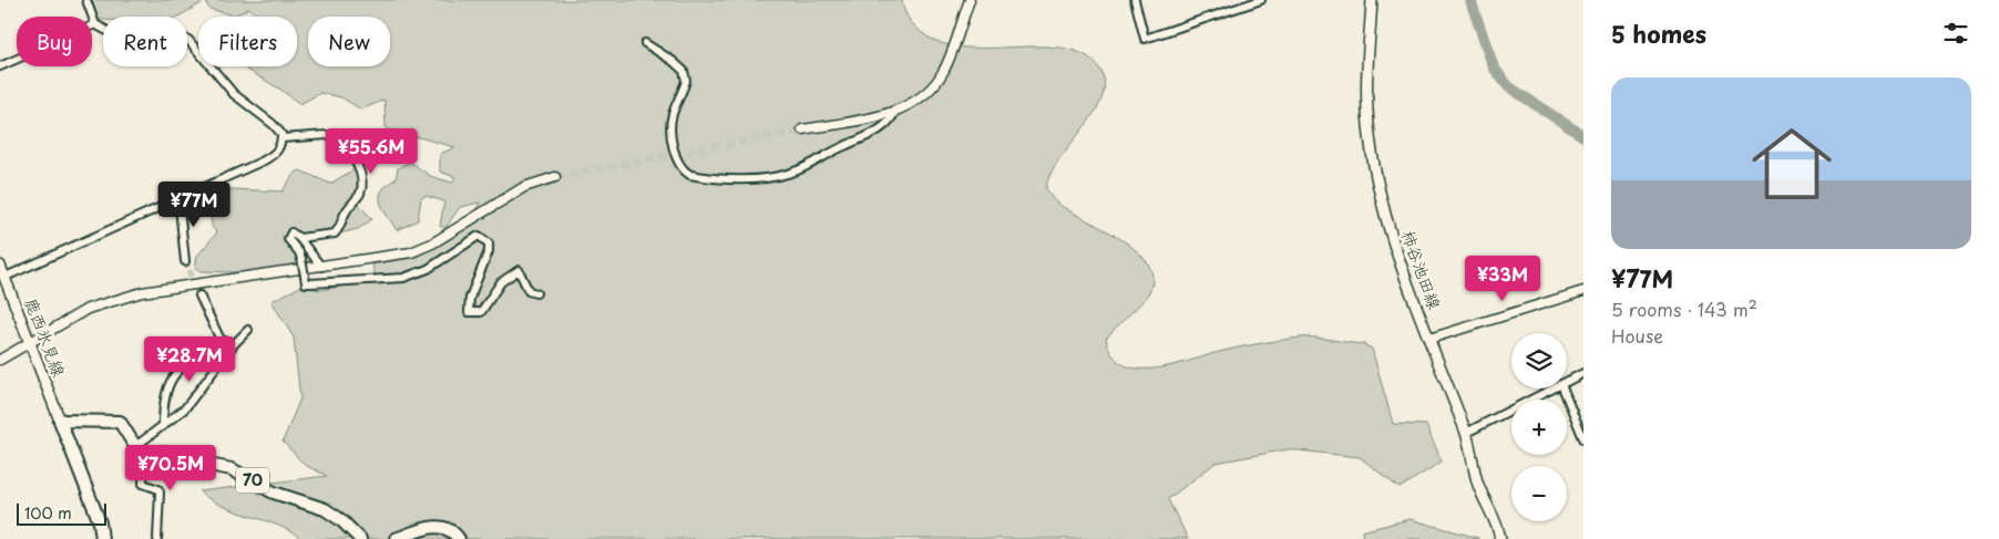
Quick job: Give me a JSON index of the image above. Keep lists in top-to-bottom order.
{
  "streets": {
    "main road": ["柿谷池田線", "鹿西氷見線", "70"]
  },
  "scale_bar": "100 m",
  "page": {
    "heading": "5 homes",
    "chip": [
      "Buy",
      "Rent",
      "Filters",
      "New"
    ],
    "list": [
      {
        "name": "¥77M",
        "note": "5 rooms · 143 m² · House"
      }
    ],
    "price": [
      "¥55.6M",
      "¥77M",
      "¥33M",
      "¥28.7M",
      "¥70.5M"
    ],
    "map_buttons": ["+", "−"],
    "scale": "100 m"
  }
}
